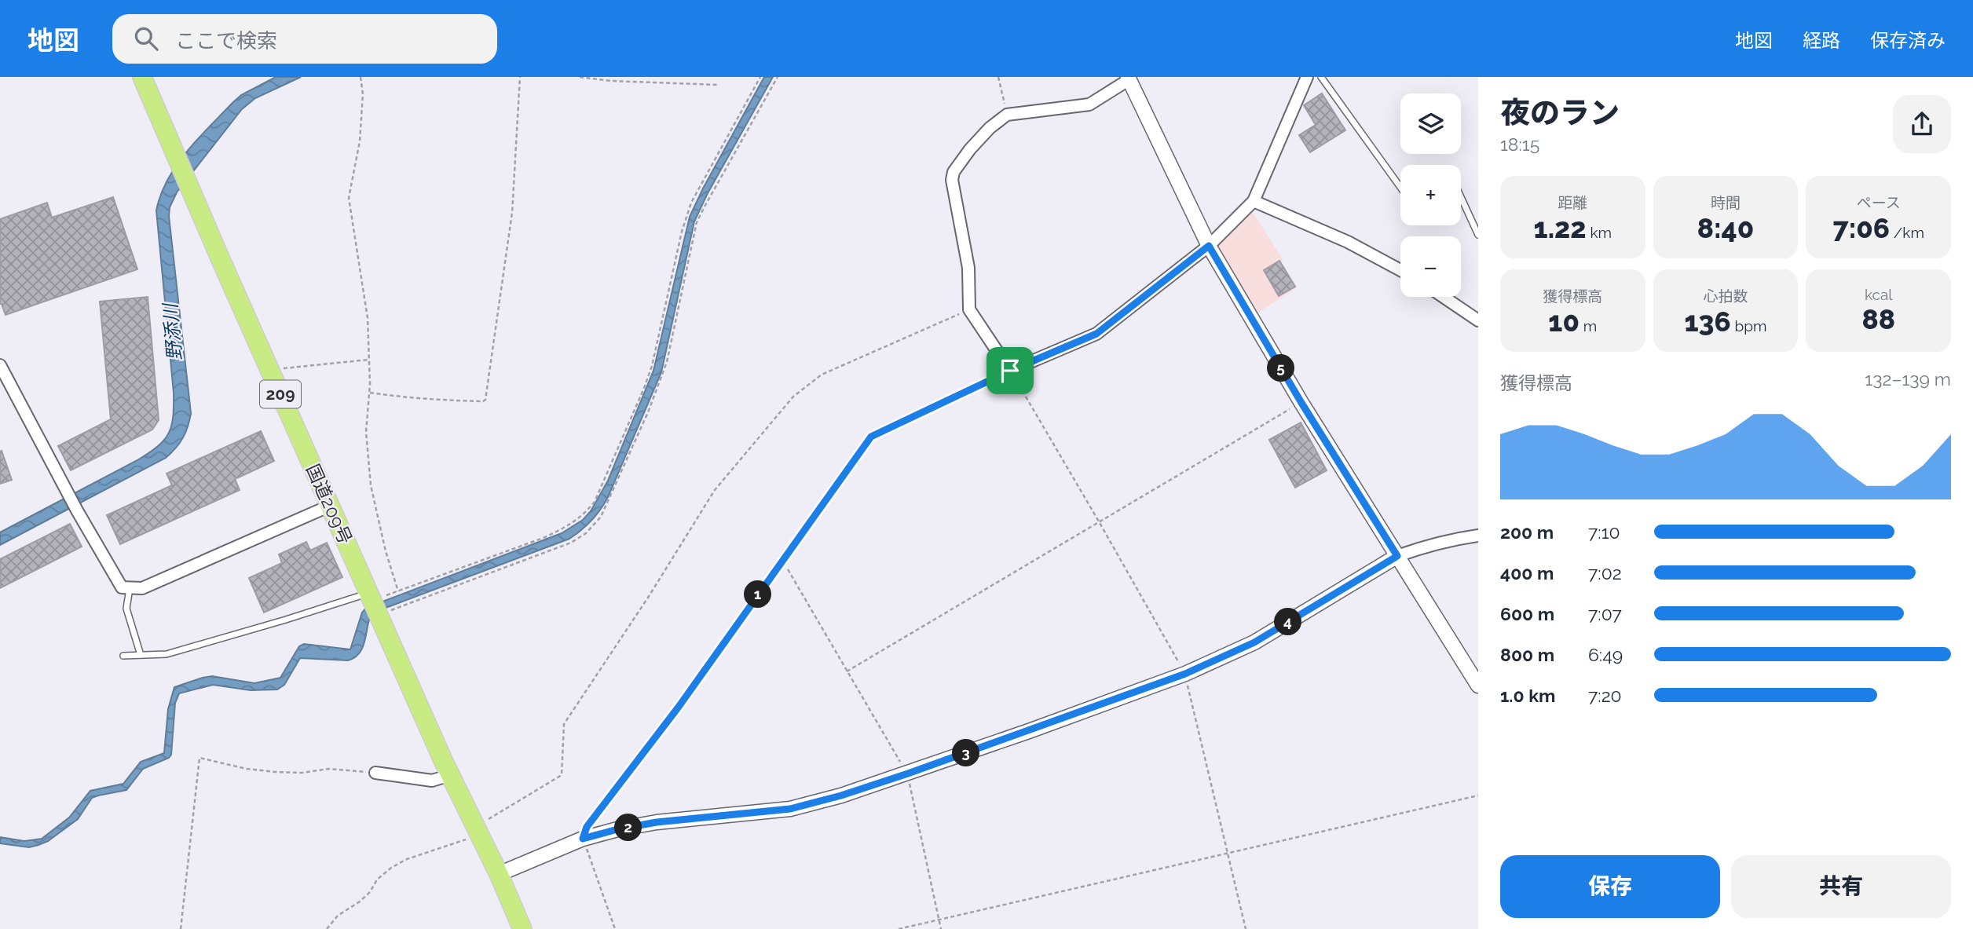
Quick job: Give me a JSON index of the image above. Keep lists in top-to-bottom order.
{
  "streets": {
    "highway": ["209", "国道209号"]
  },
  "water": ["野添川"],
  "page": {
    "header": "地図",
    "search": "ここで検索",
    "nav": ["地図", "経路", "保存済み"],
    "heading": ["夜のラン", "18:15"],
    "map_buttons": ["+", "−"],
    "stats": [
      ["距離", "1.22 km"],
      ["時間", "8:40"],
      ["ペース", "7:06 /km"],
      ["獲得標高", "10 m"],
      ["心拍数", "136 bpm"],
      ["kcal", "88"]
    ],
    "pins": [
      "5",
      "1",
      "4",
      "3",
      "2"
    ],
    "chart": ["獲得標高", "132–139 m"],
    "list": [
      {
        "name": "200 m",
        "note": "7:10"
      },
      {
        "name": "400 m",
        "note": "7:02"
      },
      {
        "name": "600 m",
        "note": "7:07"
      },
      {
        "name": "800 m",
        "note": "6:49"
      },
      {
        "name": "1.0 km",
        "note": "7:20"
      }
    ],
    "buttons": ["保存", "共有"]
  }
}
